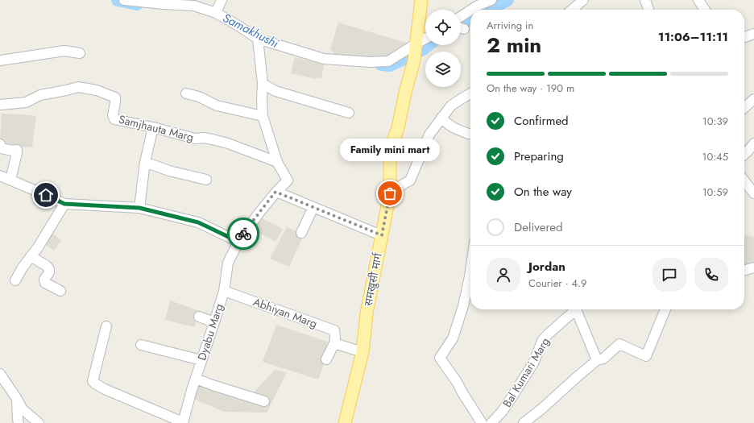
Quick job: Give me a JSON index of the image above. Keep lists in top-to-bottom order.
{
  "streets": {
    "main road": ["समखुसी मार्ग"],
    "street": [
      "Samjhauta Marg",
      "Abhiyan Marg",
      "Dyabu Marg",
      "Bal Kumari Marg"
    ]
  },
  "crossings": [
    ["Samjhauta Marg", "Dyabu Marg"],
    ["Abhiyan Marg", "Dyabu Marg"]
  ],
  "water": ["Samakhushi"],
  "places": ["Family mini mart"],
  "page": {
    "heading": ["2 min", "Arriving in", "11:06–11:11"],
    "panel": ["Jordan", "Courier · 4.9"],
    "bar": "On the way · 190 m",
    "list": [
      ["Confirmed", "10:39"],
      ["Preparing", "10:45"],
      ["On the way", "10:59"],
      "Delivered"
    ],
    "bubble": "Family mini mart"
  }
}
